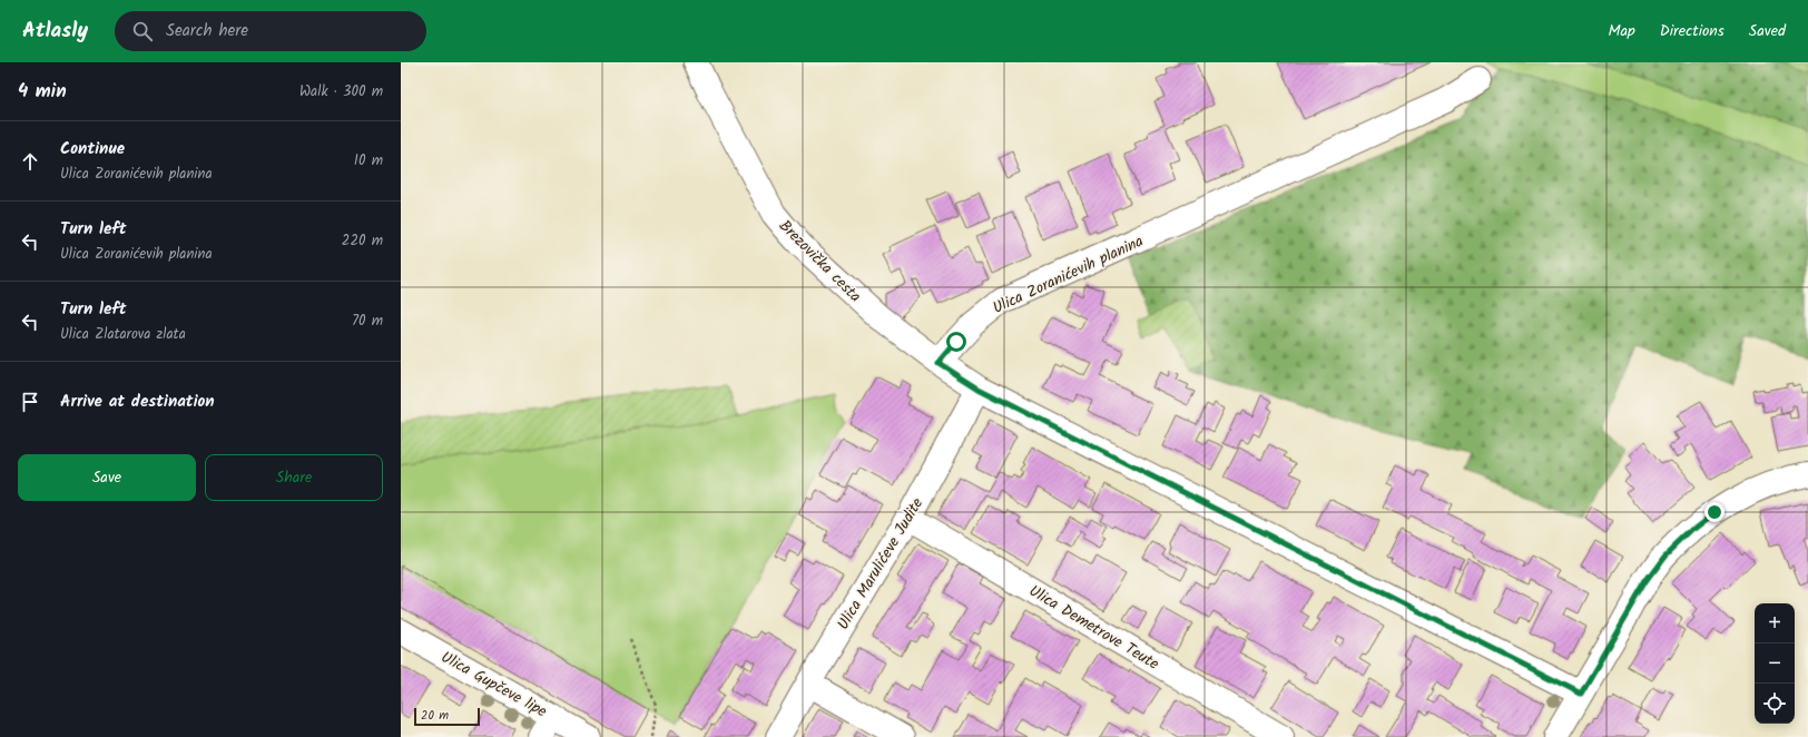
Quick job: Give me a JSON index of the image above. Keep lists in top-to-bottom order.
{
  "streets": {
    "street": [
      "Brezovička cesta",
      "Ulica Zoranićevih planina",
      "Ulica Marulićeve Judite",
      "Ulica Demetrove Teute",
      "Ulica Gupčeve lipe"
    ]
  },
  "crossings": [
    ["Brezovička cesta", "Ulica Zoranićevih planina"],
    ["Ulica Marulićeve Judite", "Ulica Demetrove Teute"]
  ],
  "scale_bar": "20 m",
  "page": {
    "header": "Atlasly",
    "search": "Search here",
    "nav": ["Map", "Directions", "Saved"],
    "heading": ["4 min", "Walk · 300 m"],
    "list": [
      ["Continue", "Ulica Zoranićevih planina", "10 m"],
      ["Turn left", "Ulica Zoranićevih planina", "220 m"],
      ["Turn left", "Ulica Zlatarova zlata", "70 m"],
      "Arrive at destination"
    ],
    "buttons": ["Save", "Share"],
    "map_buttons": ["+", "−"],
    "scale": "20 m"
  }
}
